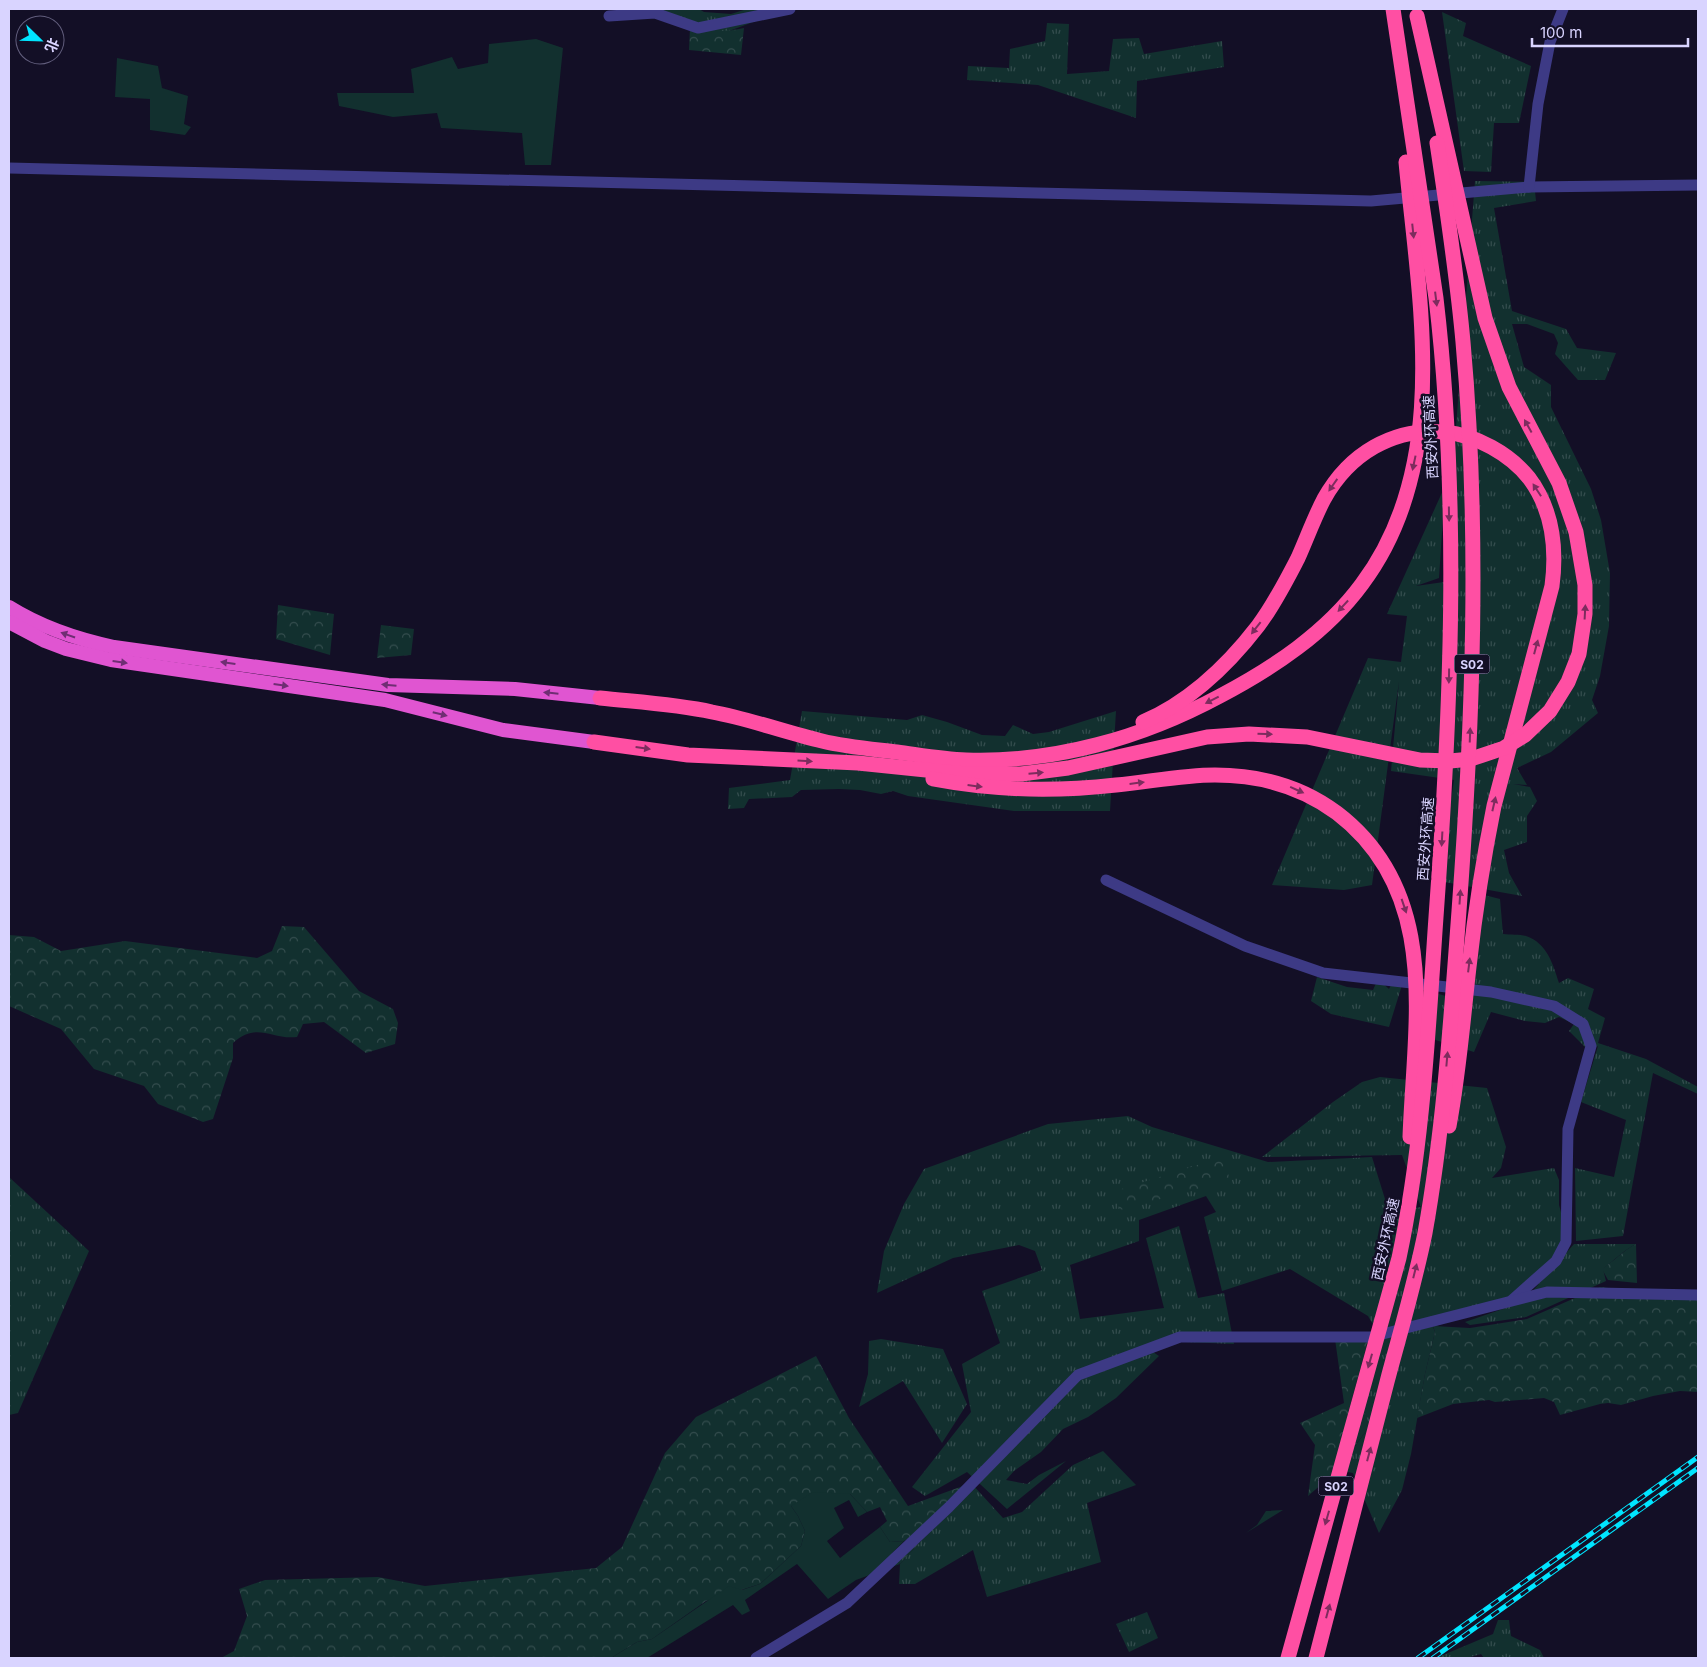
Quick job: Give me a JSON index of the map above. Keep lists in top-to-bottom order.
{
  "streets": {
    "highway": ["西安外环高速", "S02"]
  },
  "scale_bar": "100 m",
  "north": "bottom right"
}
